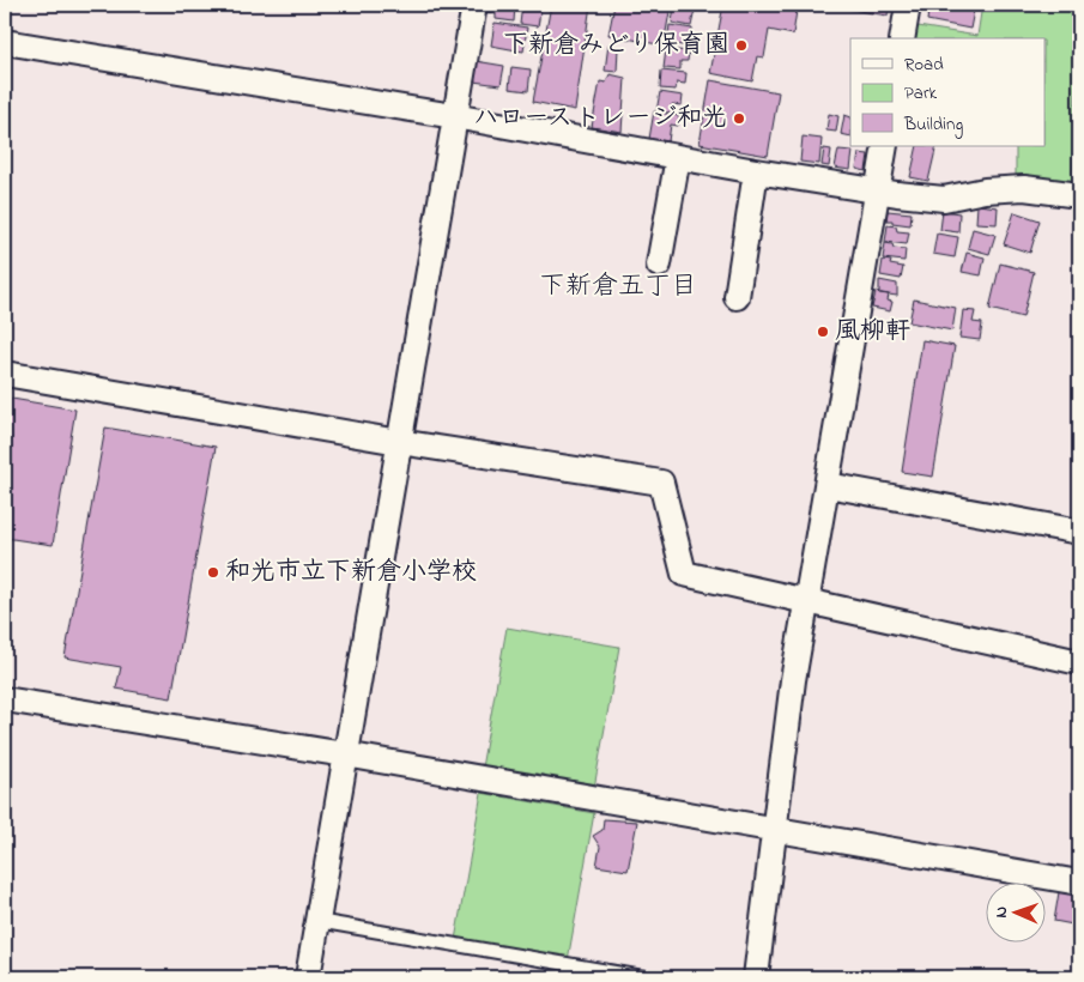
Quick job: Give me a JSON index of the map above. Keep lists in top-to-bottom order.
{
  "districts": ["下新倉五丁目"],
  "places": [
    "下新倉みどり保育園",
    "ハローストレージ和光",
    "風柳軒",
    "和光市立下新倉小学校"
  ],
  "legend": ["Road", "Park", "Building"],
  "north": "left"
}
